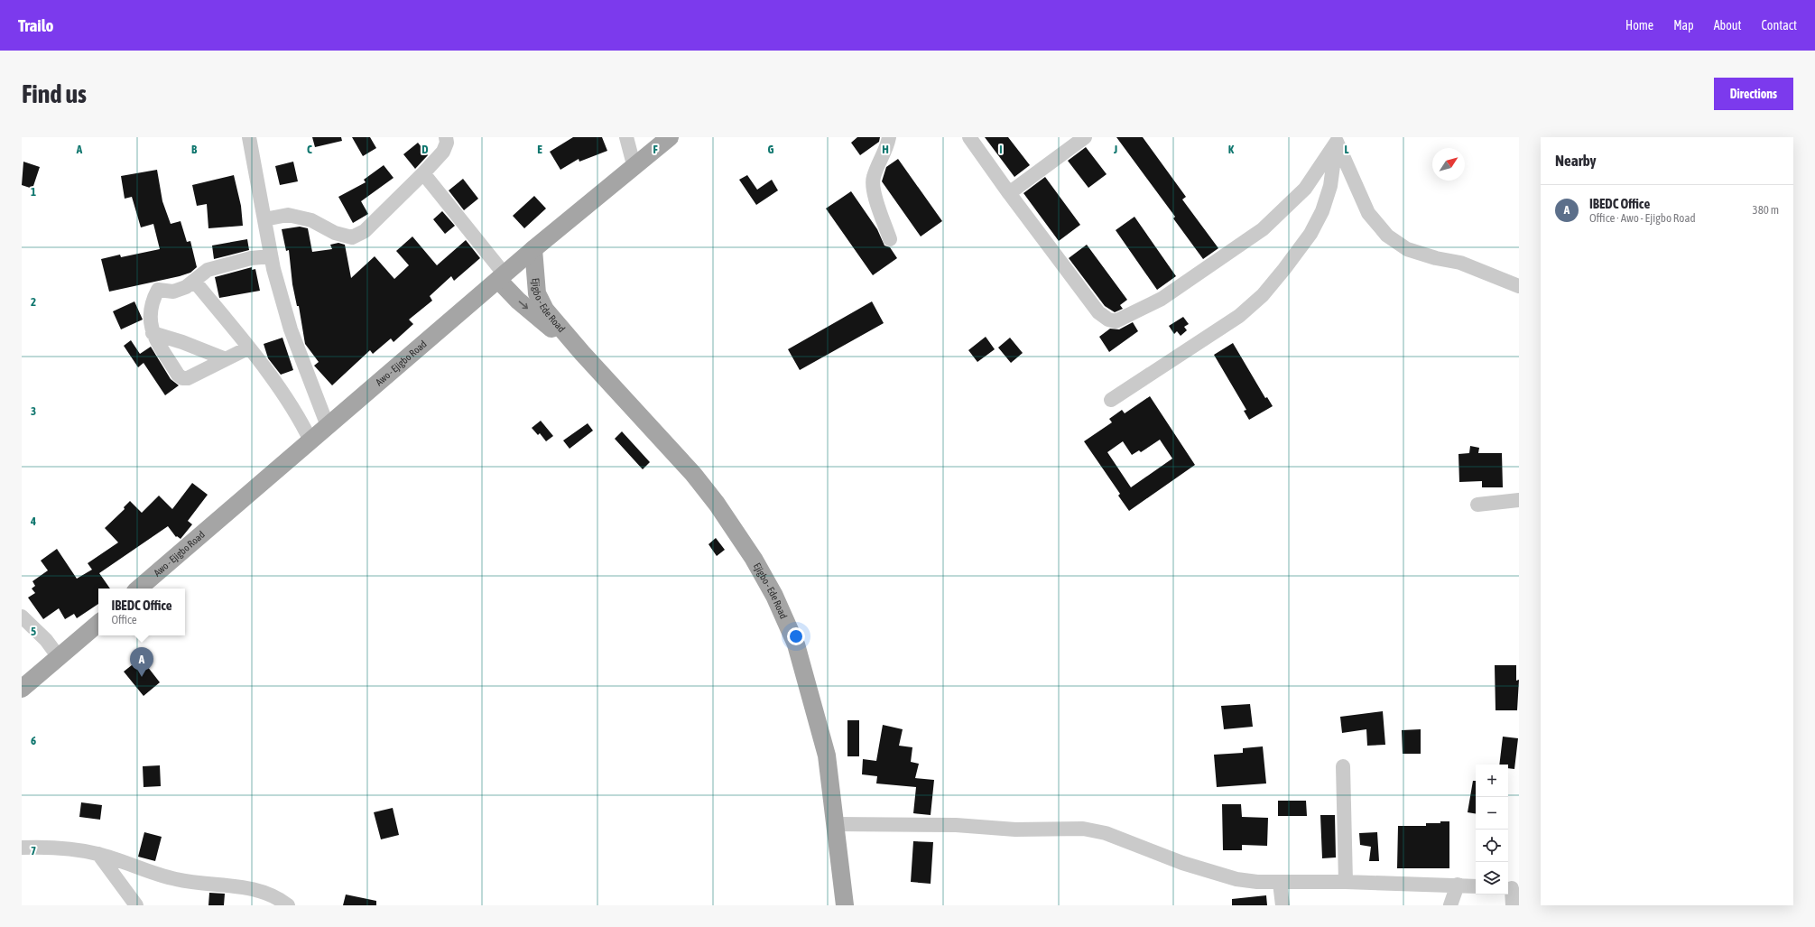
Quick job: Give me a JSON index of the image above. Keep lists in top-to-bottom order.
{
  "streets": {
    "main road": ["Ejigbo - Ede Road", "Awo - Ejigbo Road"]
  },
  "crossings": [
    ["Ejigbo - Ede Road", "Awo - Ejigbo Road"]
  ],
  "north": "top right",
  "page": {
    "header": "Trailo",
    "nav": [
      "Home",
      "Map",
      "About",
      "Contact"
    ],
    "buttons": "Directions",
    "title": "Find us",
    "heading": "Nearby",
    "list": [
      {
        "mark": "A",
        "name": "IBEDC Office",
        "note": "Office · Awo - Ejigbo Road",
        "value": "380 m"
      }
    ],
    "popup": ["IBEDC Office", "Office"],
    "pins": "A",
    "map_buttons": ["+", "−"]
  },
  "grid": {
    "columns": [
      "A",
      "B",
      "C",
      "D",
      "E",
      "F",
      "G",
      "H",
      "I",
      "J",
      "K",
      "L"
    ],
    "rows": [
      "1",
      "2",
      "3",
      "4",
      "5",
      "6",
      "7"
    ]
  }
}
